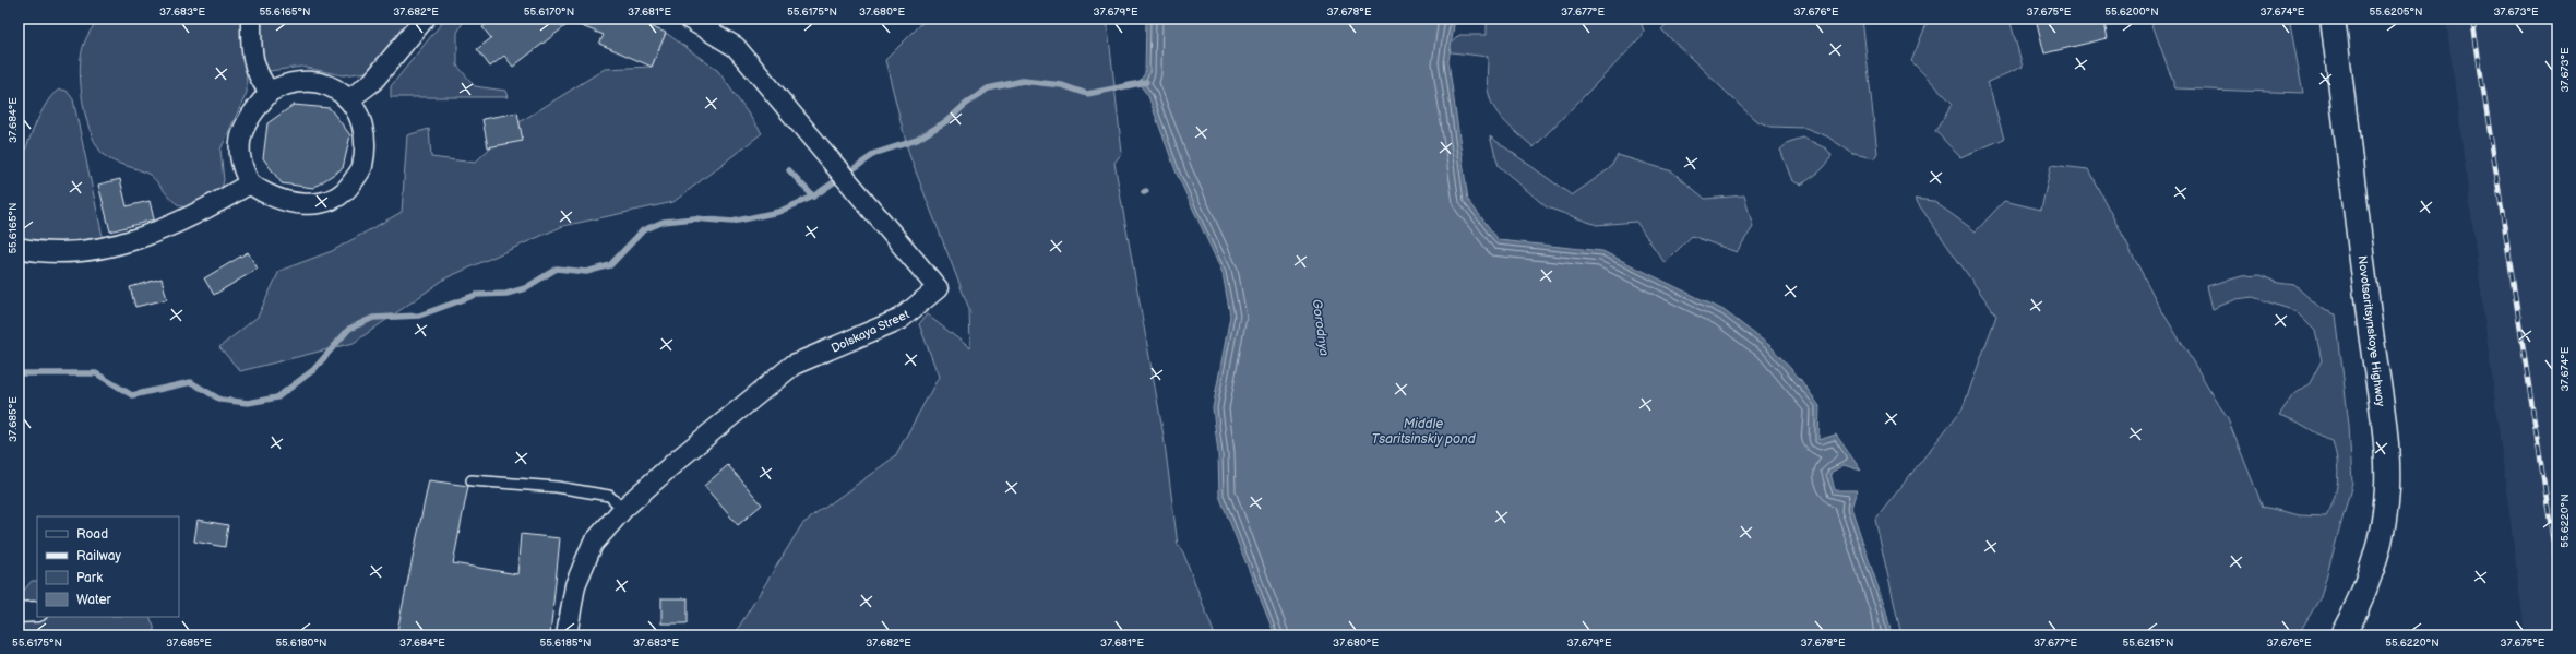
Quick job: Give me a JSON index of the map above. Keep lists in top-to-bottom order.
{
  "streets": {
    "main road": ["Novotsaritsynskoye Highway"],
    "street": ["Dolskaya Street"]
  },
  "water": ["Gorodnya", "Middle Tsaritsinskiy pond"],
  "legend": [
    "Road",
    "Railway",
    "Park",
    "Water"
  ],
  "coordinates": [
    "37.683°E",
    "55.6165°N",
    "37.682°E",
    "55.6170°N",
    "37.681°E",
    "55.6175°N",
    "37.680°E",
    "37.679°E",
    "37.678°E",
    "37.677°E",
    "37.676°E",
    "37.675°E",
    "55.6200°N",
    "37.674°E",
    "55.6205°N",
    "37.673°E",
    "37.684°E",
    "37.685°E",
    "55.6220°N",
    "55.6180°N",
    "55.6185°N",
    "55.6215°N"
  ]
}
